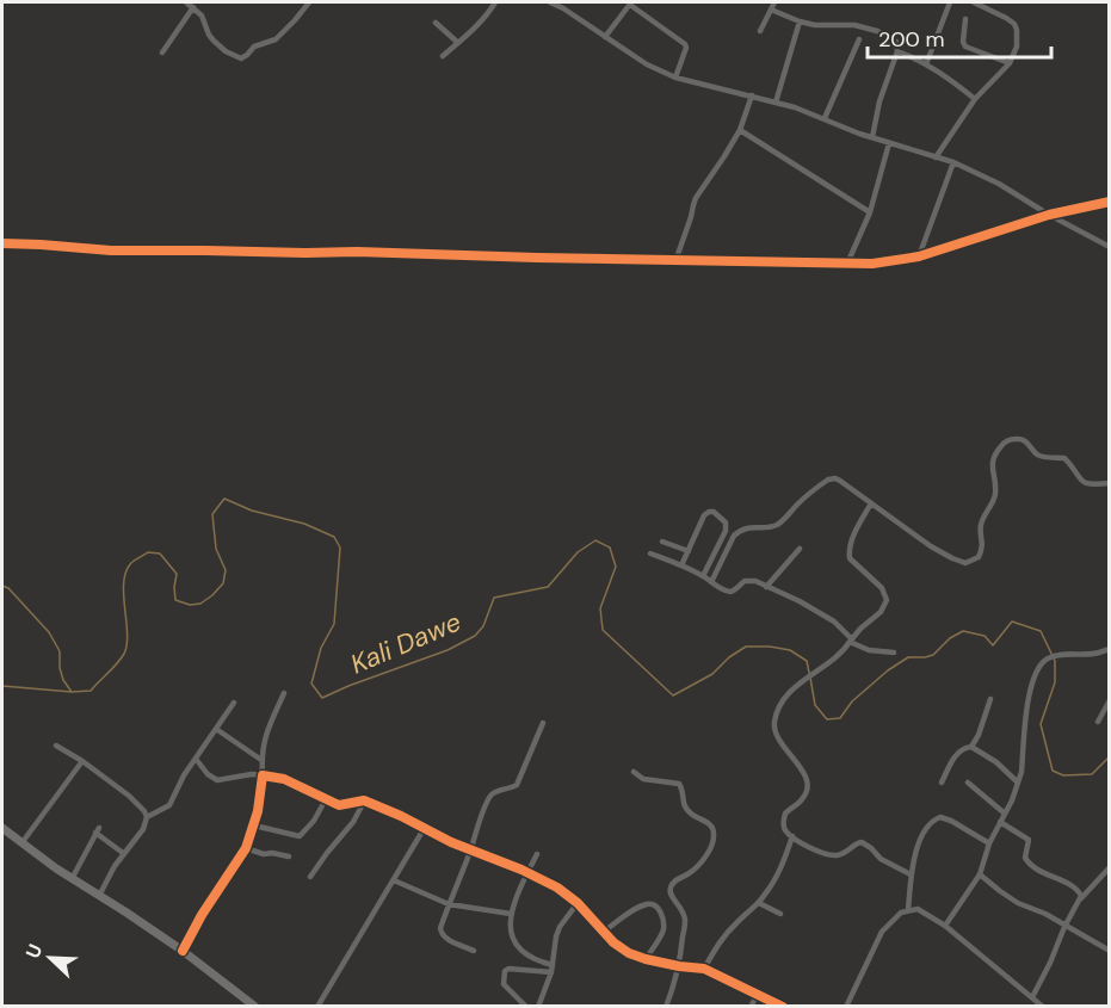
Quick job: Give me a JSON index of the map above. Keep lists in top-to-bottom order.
{
  "water": ["Kali Dawe"],
  "scale_bar": "200 m",
  "north": "top left"
}
